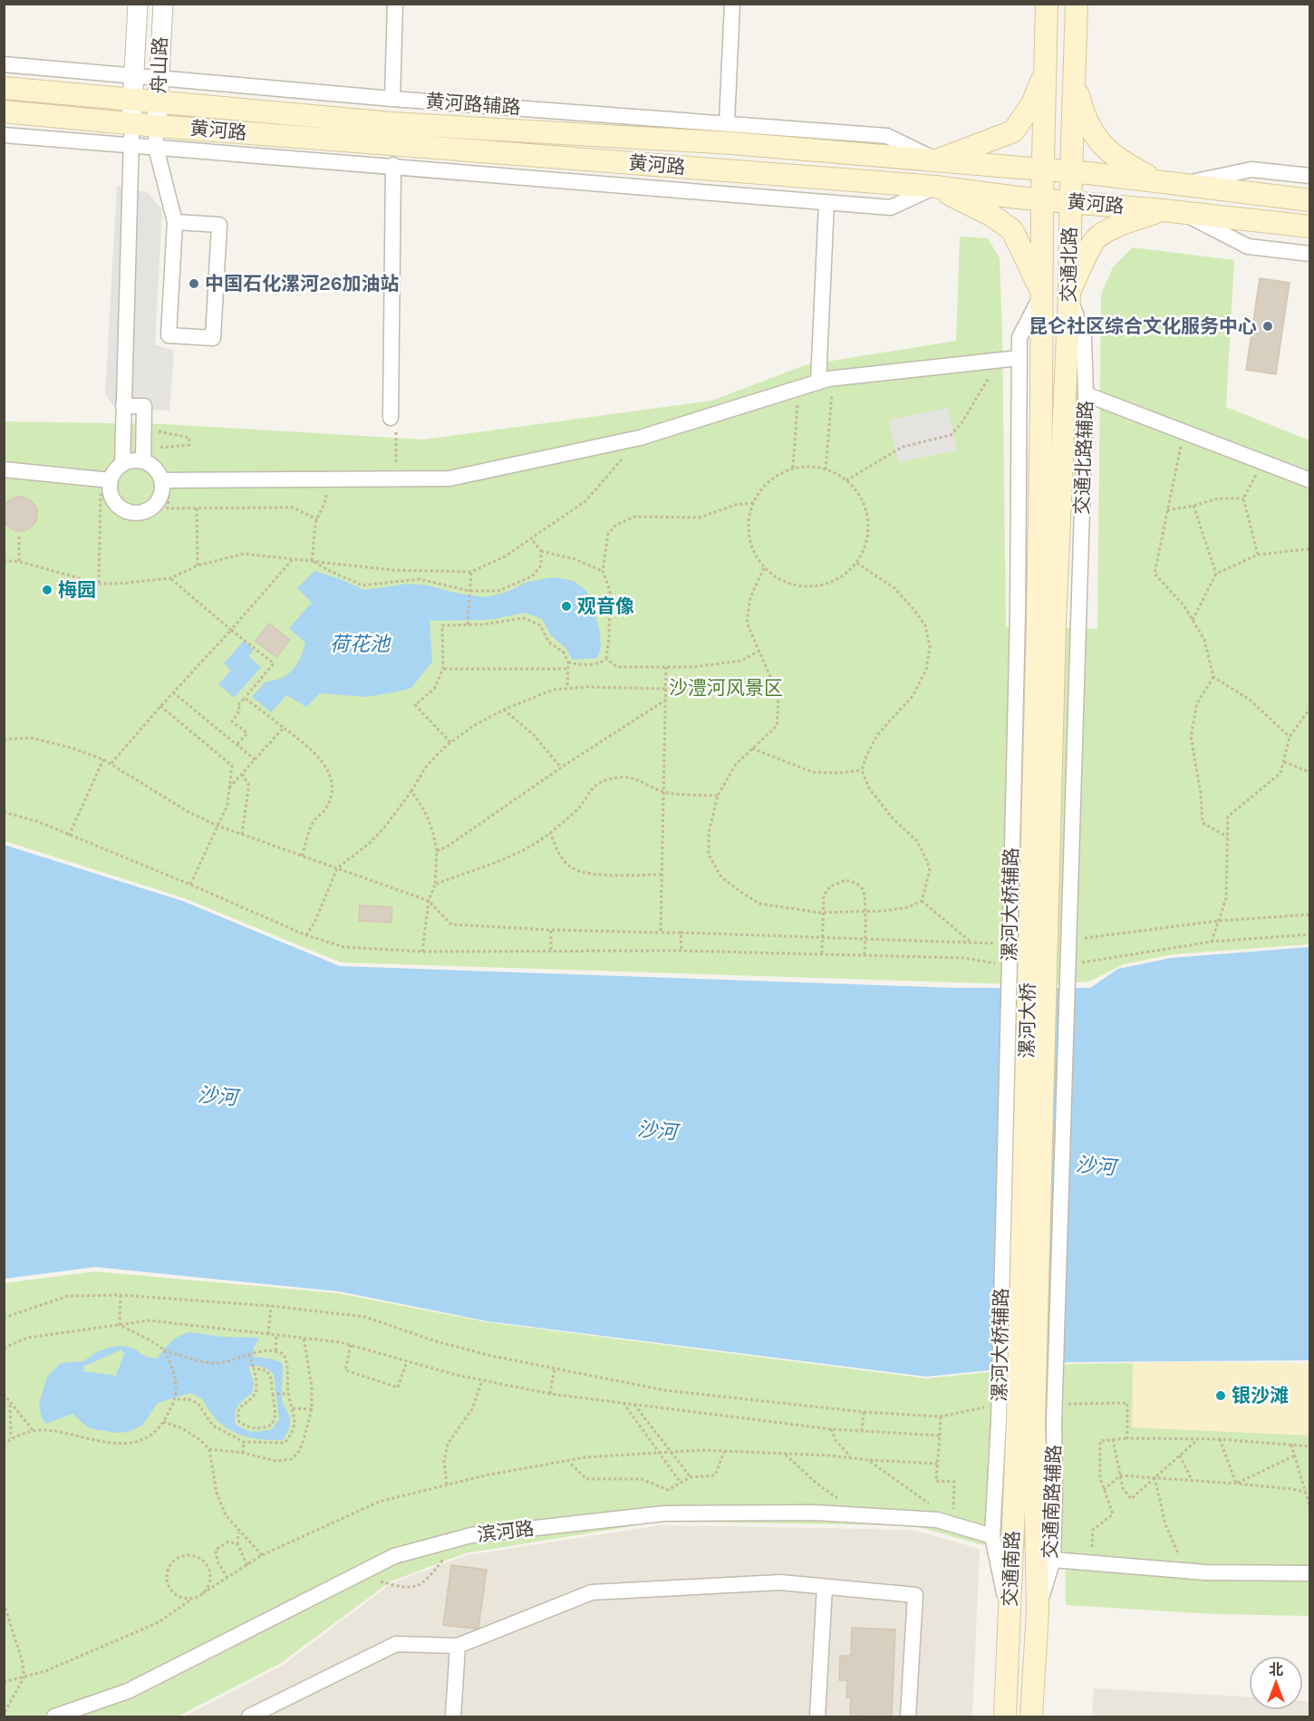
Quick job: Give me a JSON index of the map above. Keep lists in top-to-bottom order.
{
  "streets": {
    "main road": [
      "黄河路",
      "交通北路",
      "漯河大桥",
      "交通南路"
    ],
    "street": [
      "舟山路",
      "黄河路辅路",
      "交通北路辅路",
      "交通南路辅路",
      "滨河路"
    ]
  },
  "crossings": [
    ["舟山路", "黄河路辅路"],
    ["舟山路", "黄河路"],
    ["黄河路辅路", "黄河路"],
    ["黄河路", "交通北路"],
    ["交通北路", "交通北路辅路"],
    ["交通北路", "漯河大桥"],
    ["交通北路辅路", "漯河大桥"],
    ["交通北路辅路", "交通南路辅路"],
    ["交通北路辅路", "交通南路"],
    ["漯河大桥", "交通南路辅路"],
    ["漯河大桥", "交通南路"],
    ["交通南路辅路", "交通南路"]
  ],
  "water": ["荷花池", "沙河"],
  "parks": ["沙澧河风景区"],
  "places": [
    "中国石化漯河26加油站",
    "昆仑社区综合文化服务中心",
    "梅园",
    "观音像",
    "银沙滩"
  ],
  "north": "top"
}
